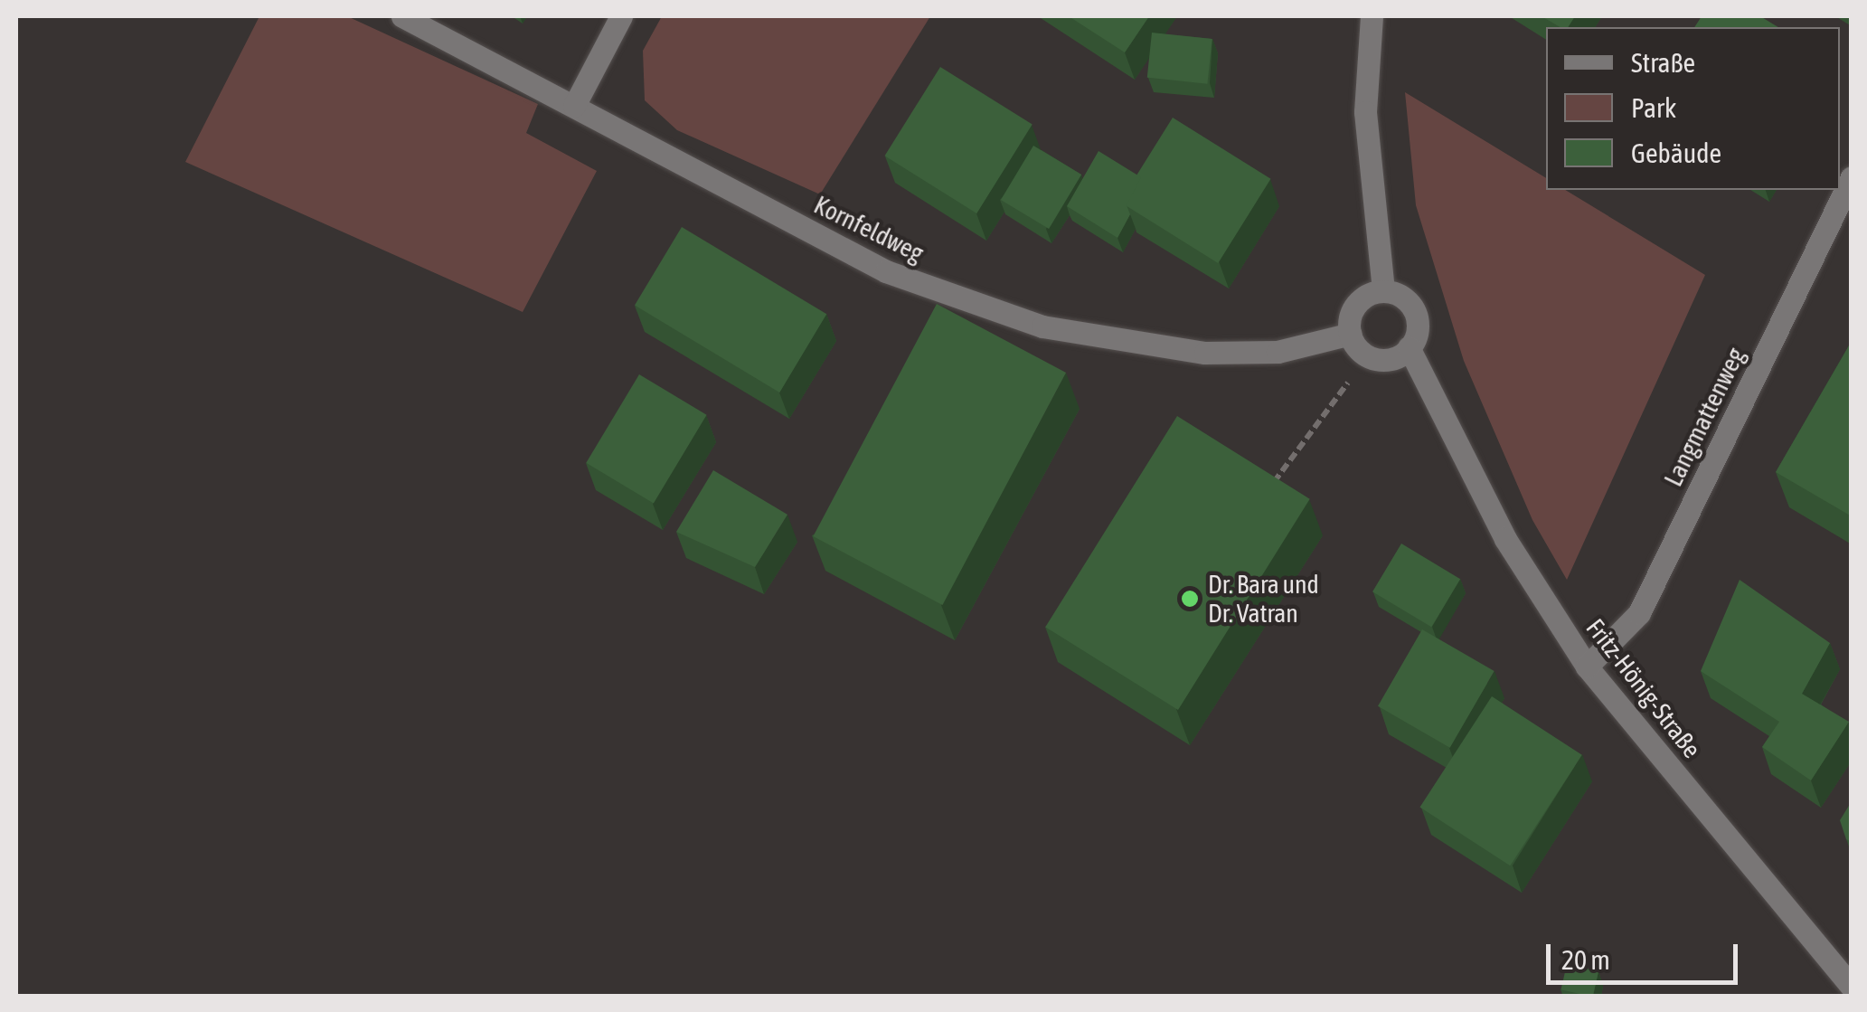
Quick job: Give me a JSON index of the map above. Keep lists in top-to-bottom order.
{
  "streets": {
    "street": ["Kornfeldweg", "Langmattenweg", "Fritz-Hönig-Straße"]
  },
  "crossings": [
    ["Kornfeldweg", "Fritz-Hönig-Straße"],
    ["Langmattenweg", "Fritz-Hönig-Straße"]
  ],
  "places": ["Dr. Bara und Dr. Vatran"],
  "legend": ["Straße", "Park", "Gebäude"],
  "scale_bar": "20 m"
}
